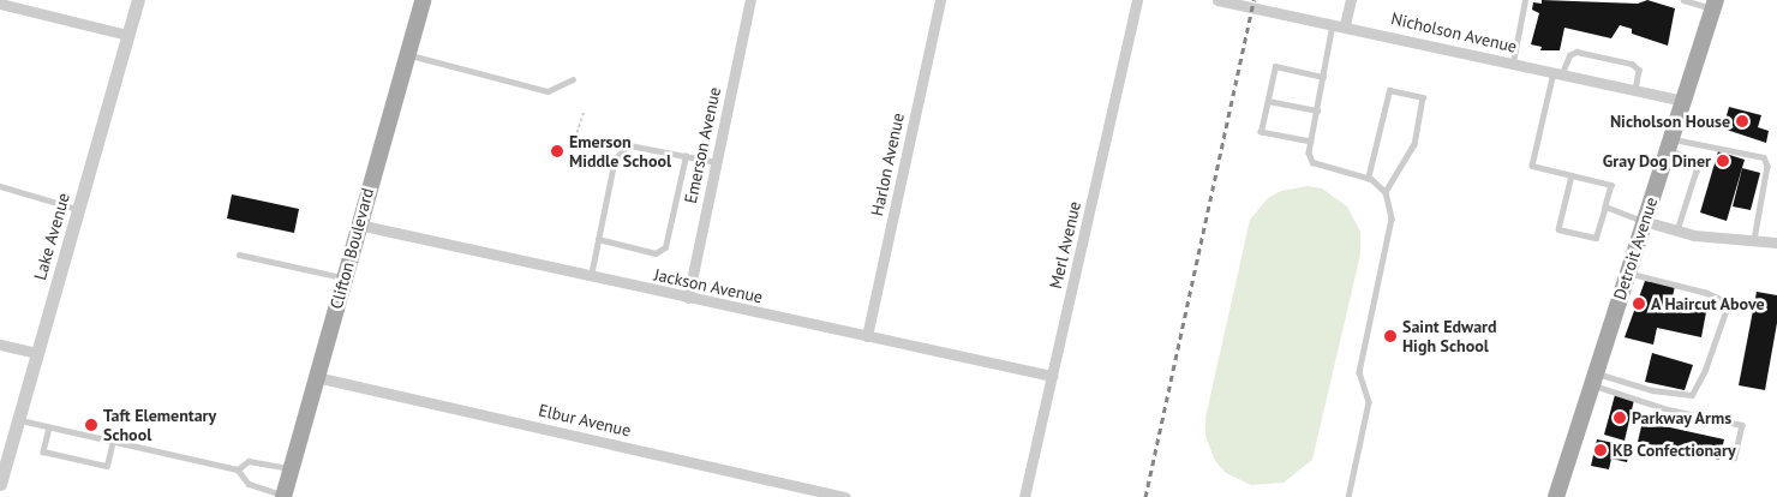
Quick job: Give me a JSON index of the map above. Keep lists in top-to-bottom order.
{
  "streets": {
    "main road": ["Clifton Boulevard", "Detroit Avenue"],
    "street": [
      "Nicholson Avenue",
      "Emerson Avenue",
      "Harlon Avenue",
      "Lake Avenue",
      "Merl Avenue",
      "Jackson Avenue",
      "Elbur Avenue"
    ]
  },
  "crossings": [
    ["Nicholson Avenue", "Detroit Avenue"],
    ["Emerson Avenue", "Jackson Avenue"],
    ["Harlon Avenue", "Jackson Avenue"],
    ["Merl Avenue", "Jackson Avenue"],
    ["Clifton Boulevard", "Jackson Avenue"],
    ["Clifton Boulevard", "Elbur Avenue"]
  ],
  "places": [
    "Nicholson House",
    "Emerson Middle School",
    "Gray Dog Diner",
    "A Haircut Above",
    "Saint Edward High School",
    "Parkway Arms",
    "Taft Elementary School",
    "KB Confectionary"
  ]
}
